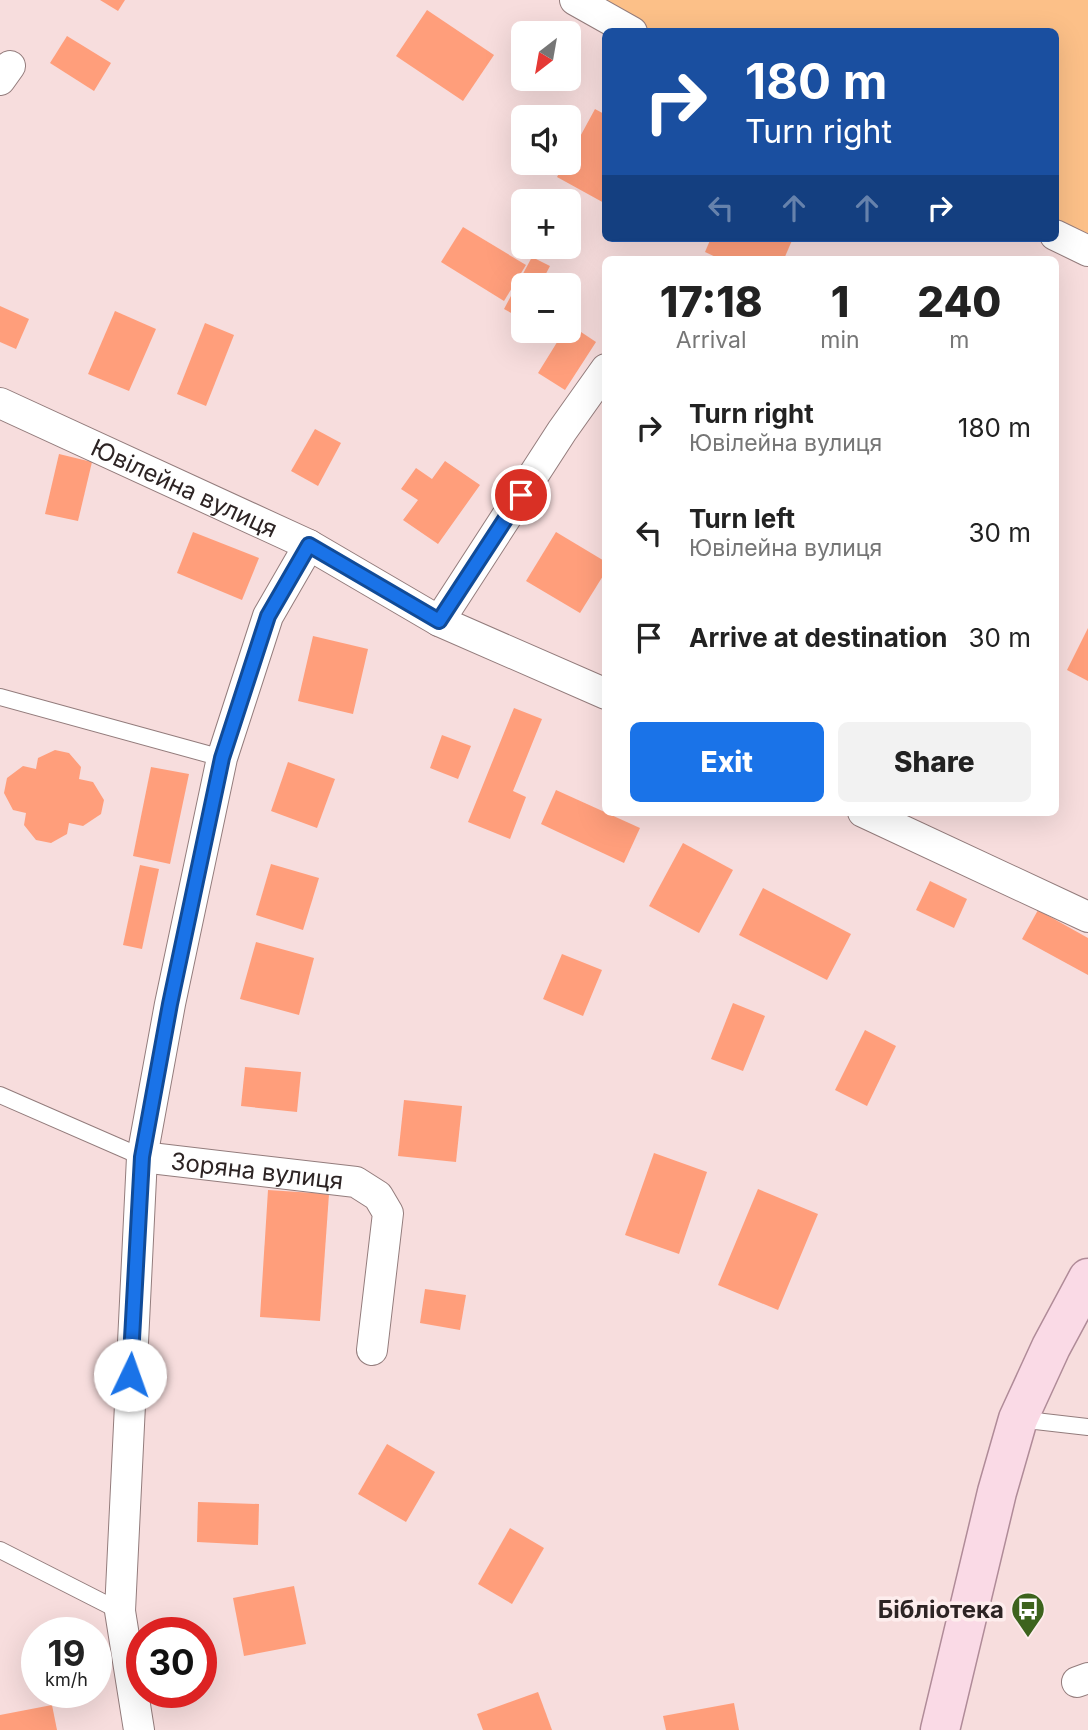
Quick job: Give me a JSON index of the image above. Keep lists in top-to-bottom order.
{
  "streets": {
    "street": ["Ювілейна вулиця", "Зоряна вулиця"]
  },
  "crossings": [
    ["Ювілейна вулиця", "Зоряна вулиця"]
  ],
  "places": {
    "bus stop": ["Бібліотека"]
  },
  "north": "bottom left",
  "page": {
    "map_buttons": ["+", "−"],
    "turn": ["180 m", "Turn right"],
    "eta": [
      "17:18",
      "Arrival",
      "1",
      "min",
      "240",
      "m"
    ],
    "list": [
      {
        "name": "Turn right",
        "note": "Ювілейна вулиця",
        "value": "180 m"
      },
      {
        "name": "Turn left",
        "note": "Ювілейна вулиця",
        "value": "30 m"
      },
      {
        "name": "Arrive at destination",
        "value": "30 m"
      }
    ],
    "buttons": ["Exit", "Share"],
    "speed": "19 km/h",
    "limit": "30"
  }
}
